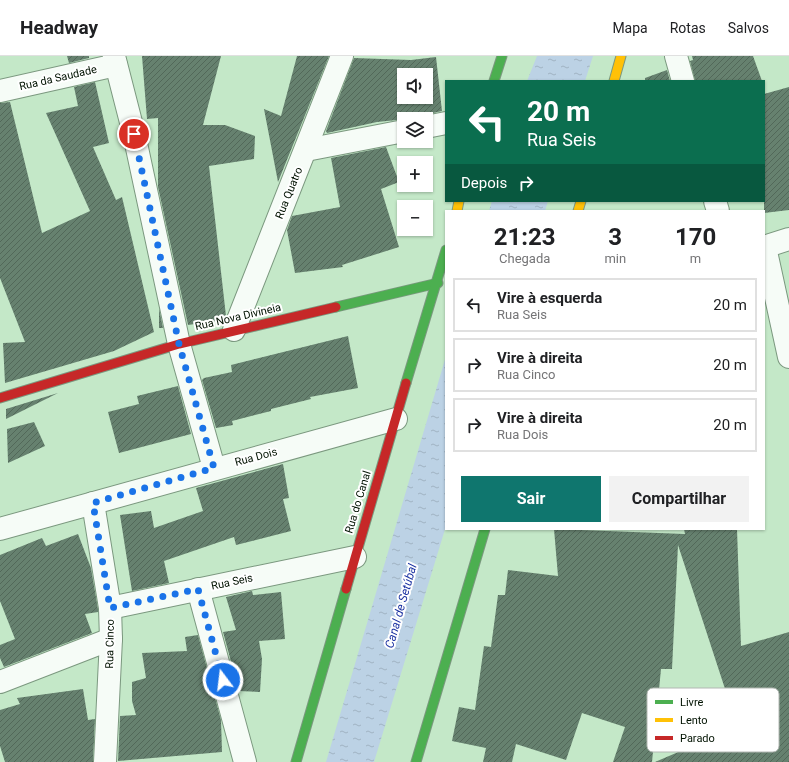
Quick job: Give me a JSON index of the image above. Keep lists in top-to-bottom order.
{
  "streets": {
    "street": [
      "Rua da Saudade",
      "Rua Quatro",
      "Rua Nova Divineia",
      "Rua Dois",
      "Rua do Canal",
      "Rua Seis",
      "Rua Cinco"
    ]
  },
  "crossings": [
    ["Rua Quatro", "Rua Nova Divineia"],
    ["Rua Nova Divineia", "Rua do Canal"],
    ["Rua Dois", "Rua do Canal"],
    ["Rua Dois", "Rua Cinco"],
    ["Rua do Canal", "Rua Seis"],
    ["Rua Seis", "Rua Cinco"]
  ],
  "water": ["Canal de Setúbal"],
  "legend": ["Livre", "Lento", "Parado"],
  "page": {
    "header": "Headway",
    "nav": ["Mapa", "Rotas", "Salvos"],
    "map_buttons": ["+", "−"],
    "turn": ["20 m", "Rua Seis"],
    "then": "Depois",
    "eta": [
      "21:23",
      "Chegada",
      "3",
      "min",
      "170",
      "m"
    ],
    "list": [
      {
        "name": "Vire à esquerda",
        "note": "Rua Seis",
        "value": "20 m"
      },
      {
        "name": "Vire à direita",
        "note": "Rua Cinco",
        "value": "20 m"
      },
      {
        "name": "Vire à direita",
        "note": "Rua Dois",
        "value": "20 m"
      }
    ],
    "buttons": ["Sair", "Compartilhar"]
  }
}
